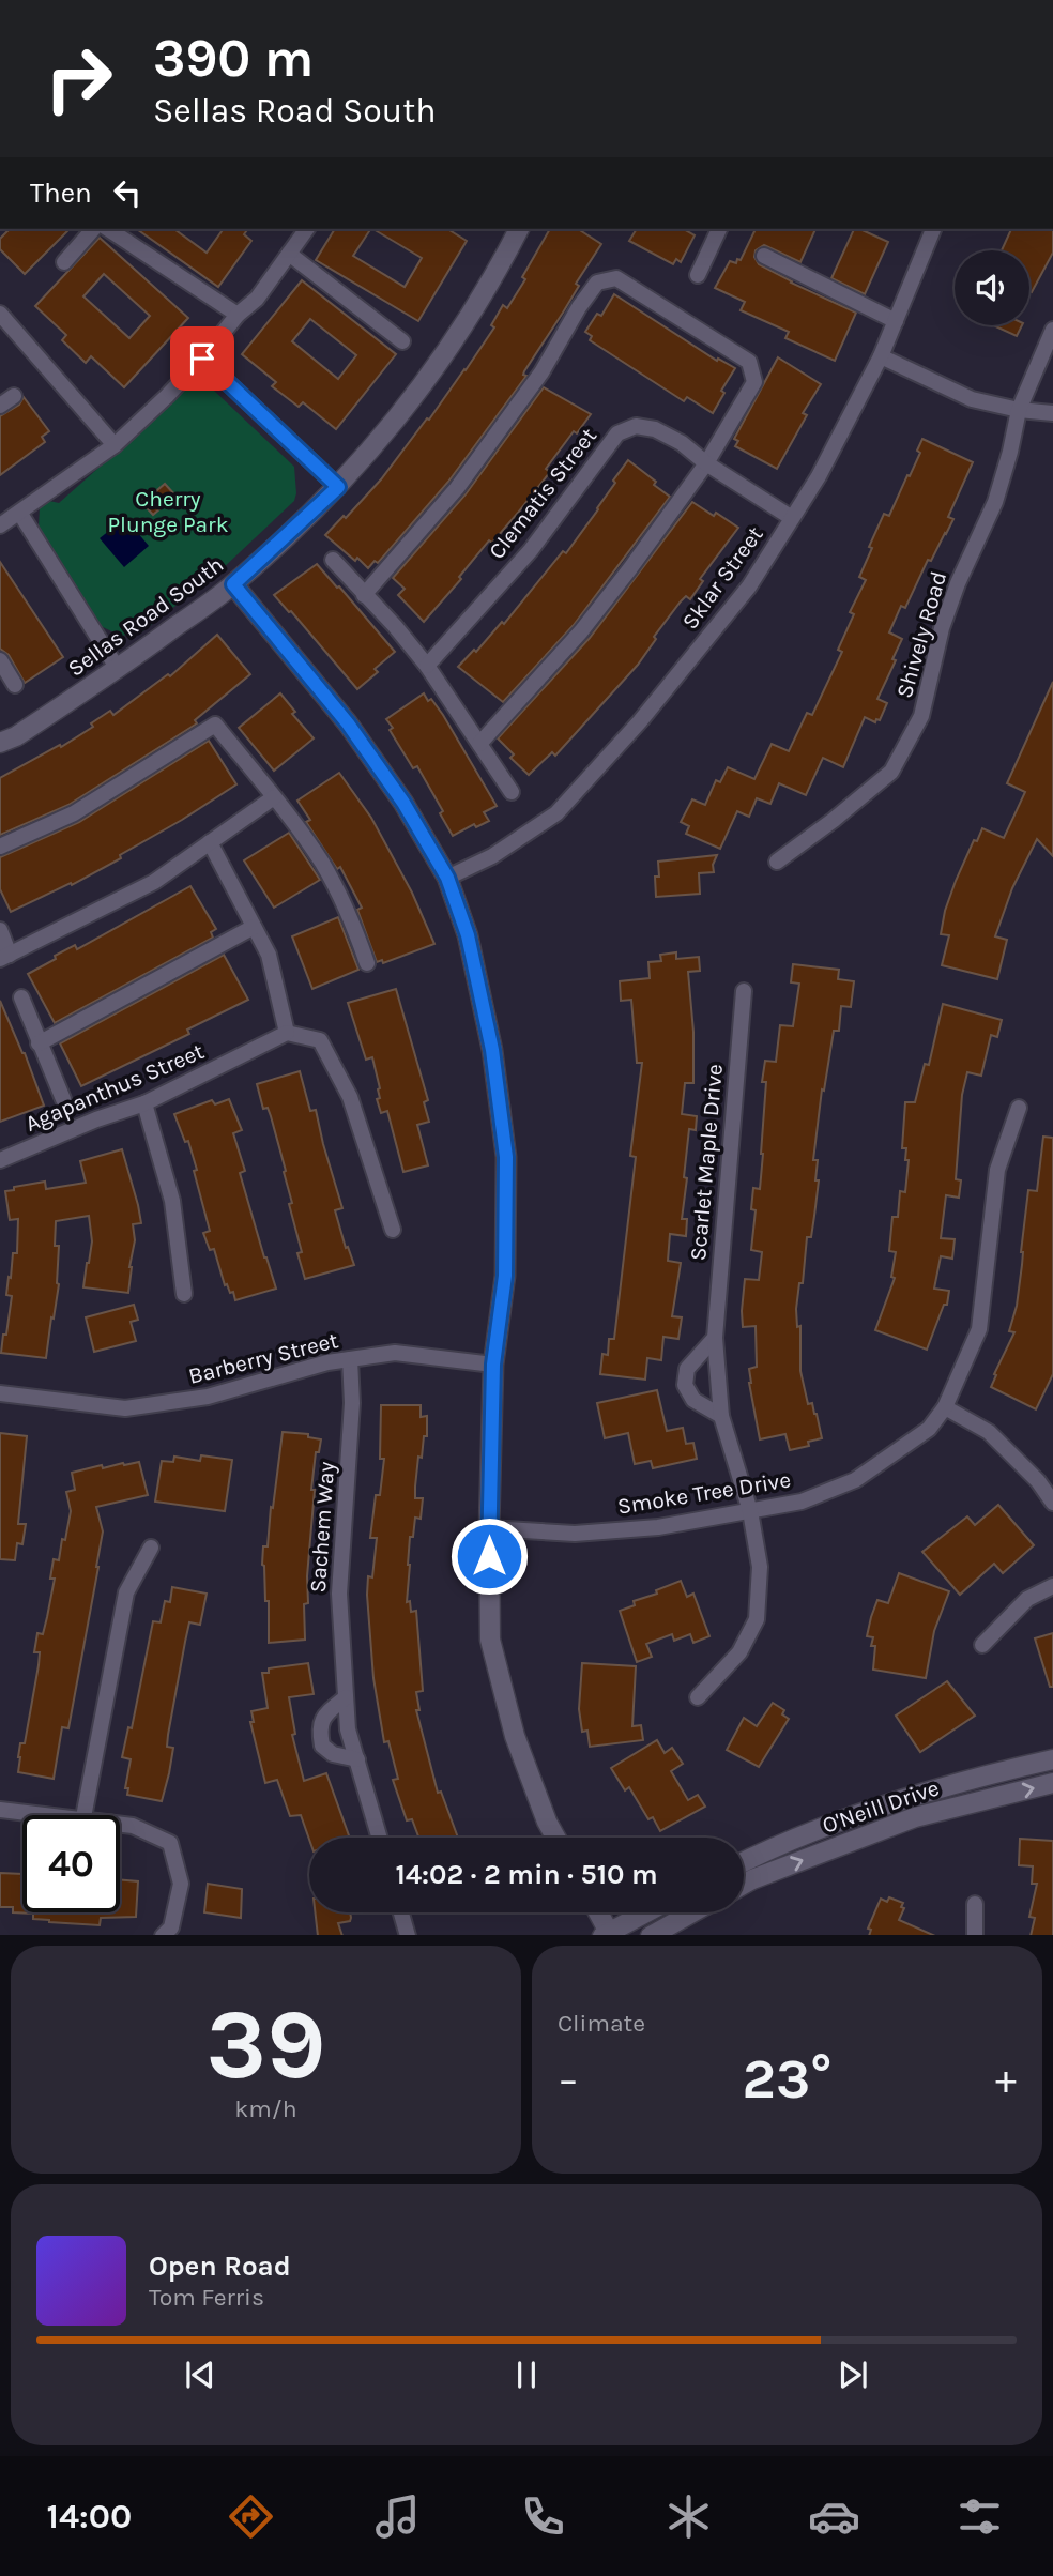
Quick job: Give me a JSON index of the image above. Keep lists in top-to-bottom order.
{
  "streets": {
    "street": [
      "Clematis Street",
      "Sklar Street",
      "Sellas Road South",
      "Shively Road",
      "Agapanthus Street",
      "Scarlet Maple Drive",
      "Barberry Street",
      "Smoke Tree Drive",
      "Sachem Way",
      "O'Neill Drive"
    ]
  },
  "crossings": [
    ["Clematis Street", "Sklar Street"],
    ["Scarlet Maple Drive", "Smoke Tree Drive"],
    ["Barberry Street", "Sachem Way"]
  ],
  "parks": ["Cherry Plunge Park"],
  "page": {
    "turn": ["390 m", "Sellas Road South"],
    "then": "Then",
    "limit": "40",
    "trip": "14:02 · 2 min · 510 m",
    "tile": [
      ["39", "km/h"],
      "Climate"
    ],
    "heat": ["−", "23°", "+"],
    "song": ["Open Road", "Tom Ferris"],
    "tabs": "14:00"
  }
}
